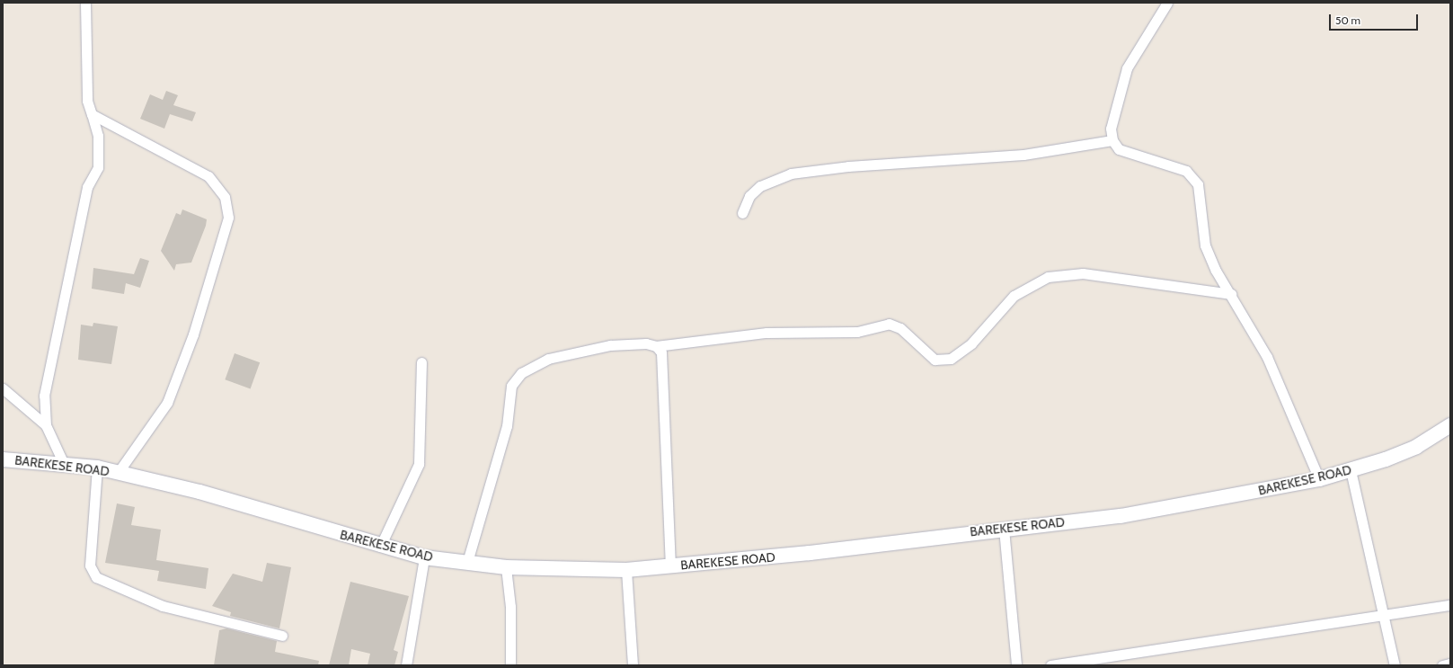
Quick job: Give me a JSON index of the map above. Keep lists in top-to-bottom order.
{
  "streets": {
    "main road": ["BAREKESE ROAD"]
  },
  "scale_bar": "50 m"
}
